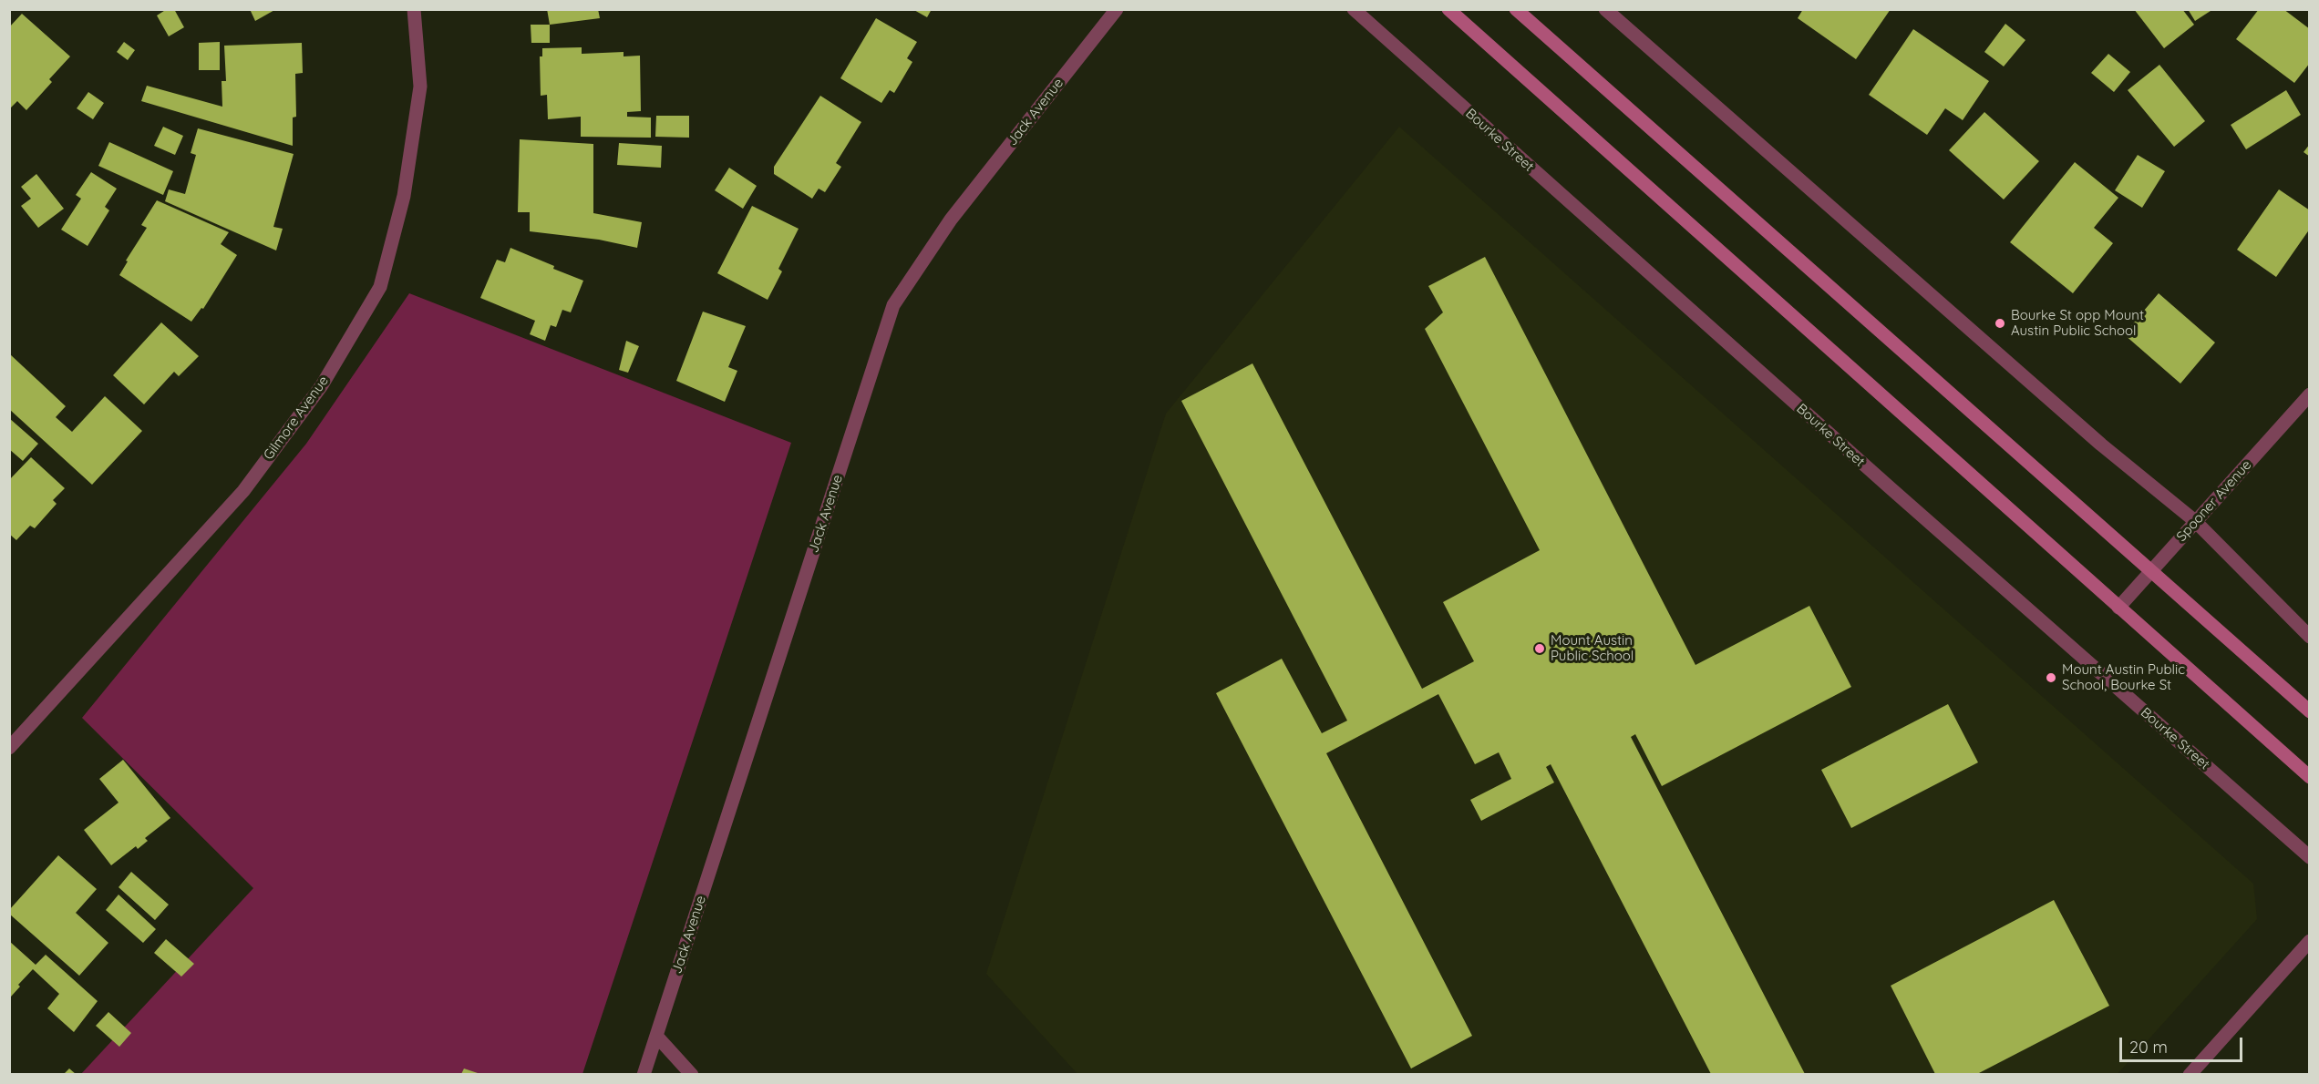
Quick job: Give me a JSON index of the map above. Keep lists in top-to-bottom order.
{
  "streets": {
    "street": [
      "Jack Avenue",
      "Bourke Street",
      "Gilmore Avenue",
      "Spooner Avenue"
    ]
  },
  "places": ["Bourke St opp Mount Austin Public School", "Mount Austin Public School", "Mount Austin Public School, Bourke St"],
  "scale_bar": "20 m"
}
